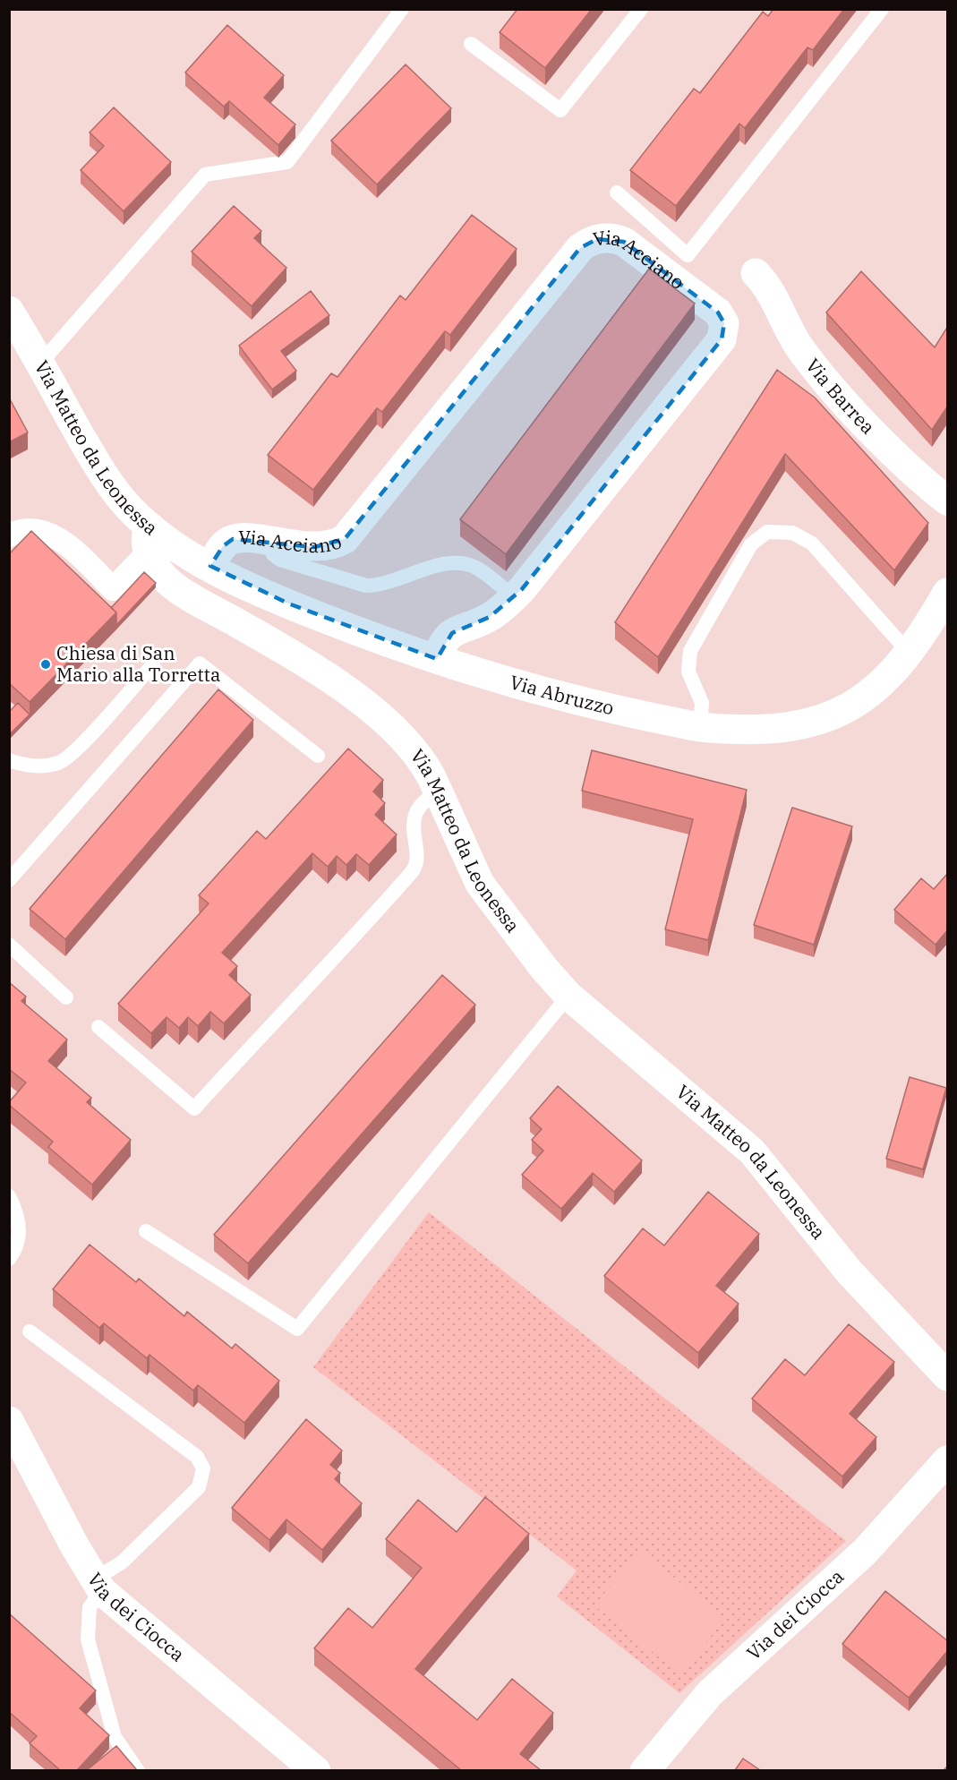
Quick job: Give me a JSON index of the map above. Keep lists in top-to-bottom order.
{
  "streets": {
    "street": [
      "Via Acciano",
      "Via Barrea",
      "Via Matteo da Leonessa",
      "Via Abruzzo",
      "Via dei Ciocca"
    ]
  },
  "crossings": [
    ["Via Acciano", "Via Abruzzo"],
    ["Via Matteo da Leonessa", "Via Abruzzo"]
  ],
  "places": ["Chiesa di San Mario alla Torretta"]
}
